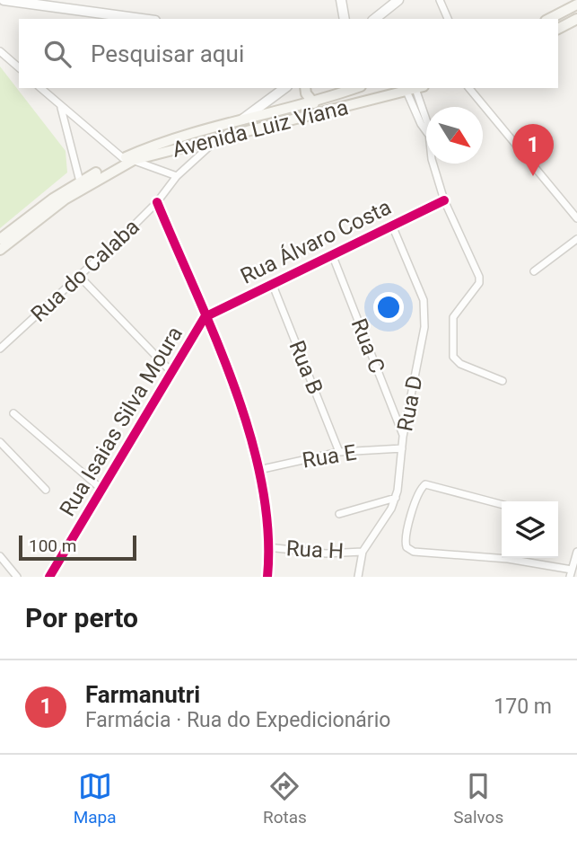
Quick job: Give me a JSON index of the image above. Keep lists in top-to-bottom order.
{
  "streets": {
    "main road": ["Avenida Luiz Viana"],
    "street": [
      "Rua Álvaro Costa",
      "Rua do Calaba",
      "Rua C",
      "Rua B",
      "Rua D",
      "Rua Isaias Silva Moura",
      "Rua E",
      "Rua H"
    ]
  },
  "crossings": [
    ["Avenida Luiz Viana", "Rua do Calaba"],
    ["Rua Álvaro Costa", "Rua C"],
    ["Rua Álvaro Costa", "Rua B"],
    ["Rua Álvaro Costa", "Rua D"],
    ["Rua Álvaro Costa", "Rua Isaias Silva Moura"],
    ["Rua C", "Rua D"],
    ["Rua B", "Rua E"],
    ["Rua D", "Rua E"],
    ["Rua D", "Rua H"]
  ],
  "scale_bar": "100 m",
  "north": "bottom right",
  "page": {
    "search": "Pesquisar aqui",
    "pins": "1",
    "scale": "100 m",
    "heading": "Por perto",
    "list": [
      {
        "mark": "1",
        "name": "Farmanutri",
        "note": "Farmácia · Rua do Expedicionário",
        "value": "170 m"
      }
    ],
    "nav": ["Mapa", "Rotas", "Salvos"]
  }
}
